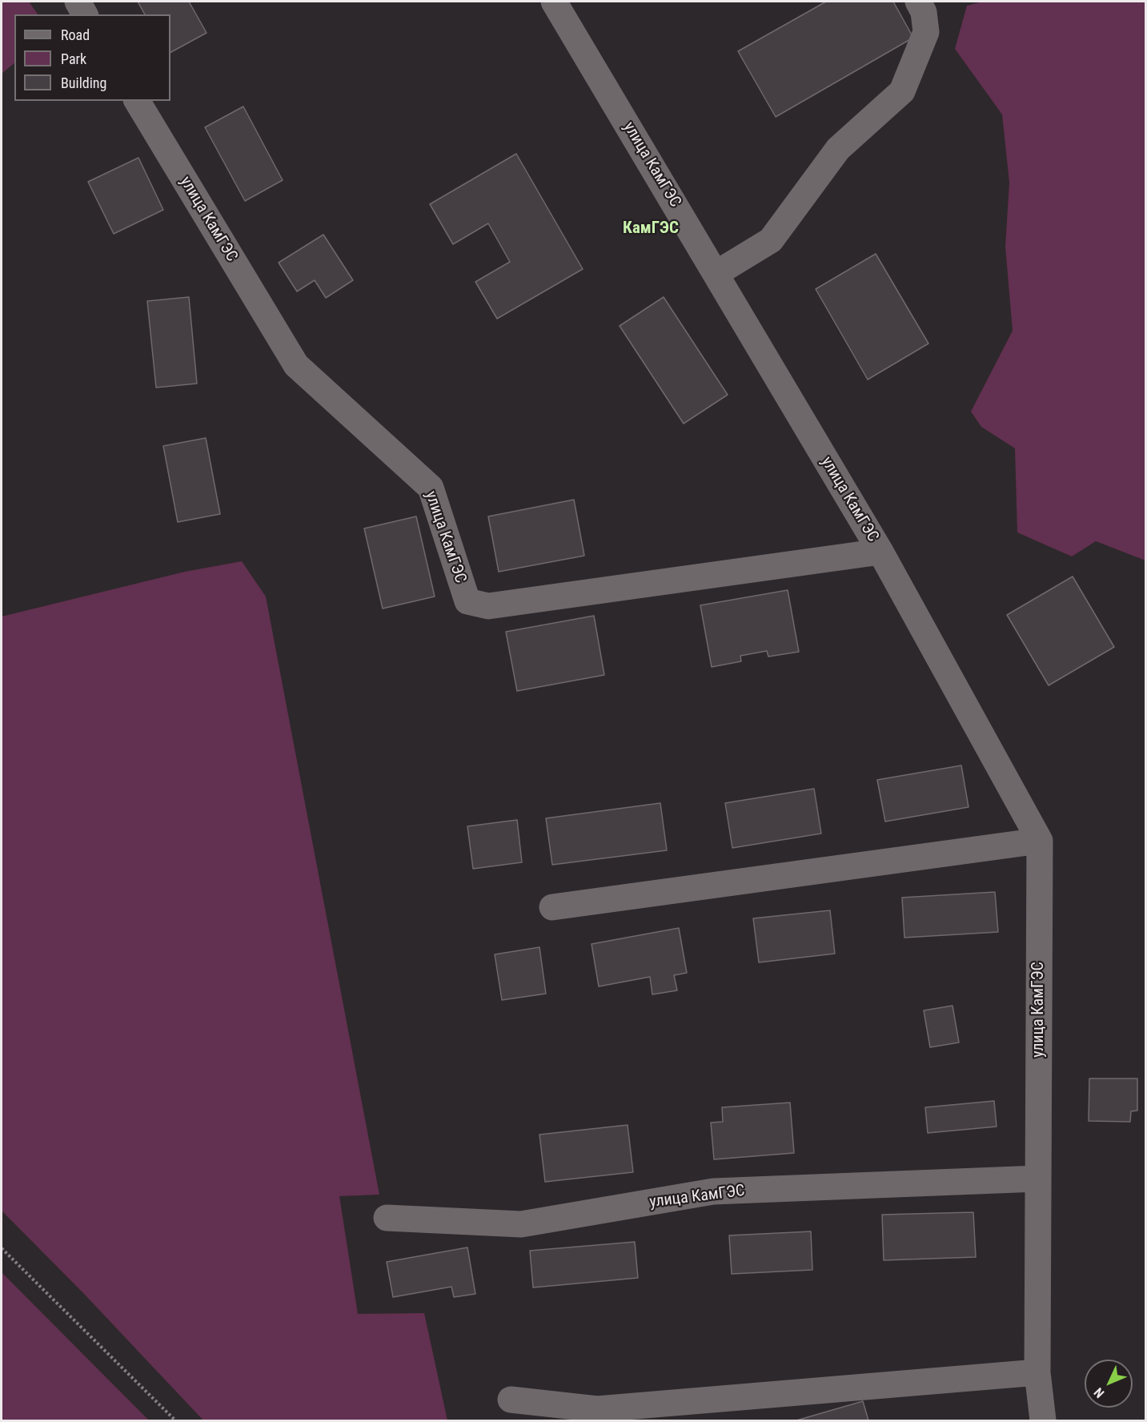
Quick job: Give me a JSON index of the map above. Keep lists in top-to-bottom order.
{
  "streets": {
    "street": ["улица КамГЭС"]
  },
  "districts": ["КамГЭС"],
  "legend": ["Road", "Park", "Building"],
  "north": "bottom left"
}
